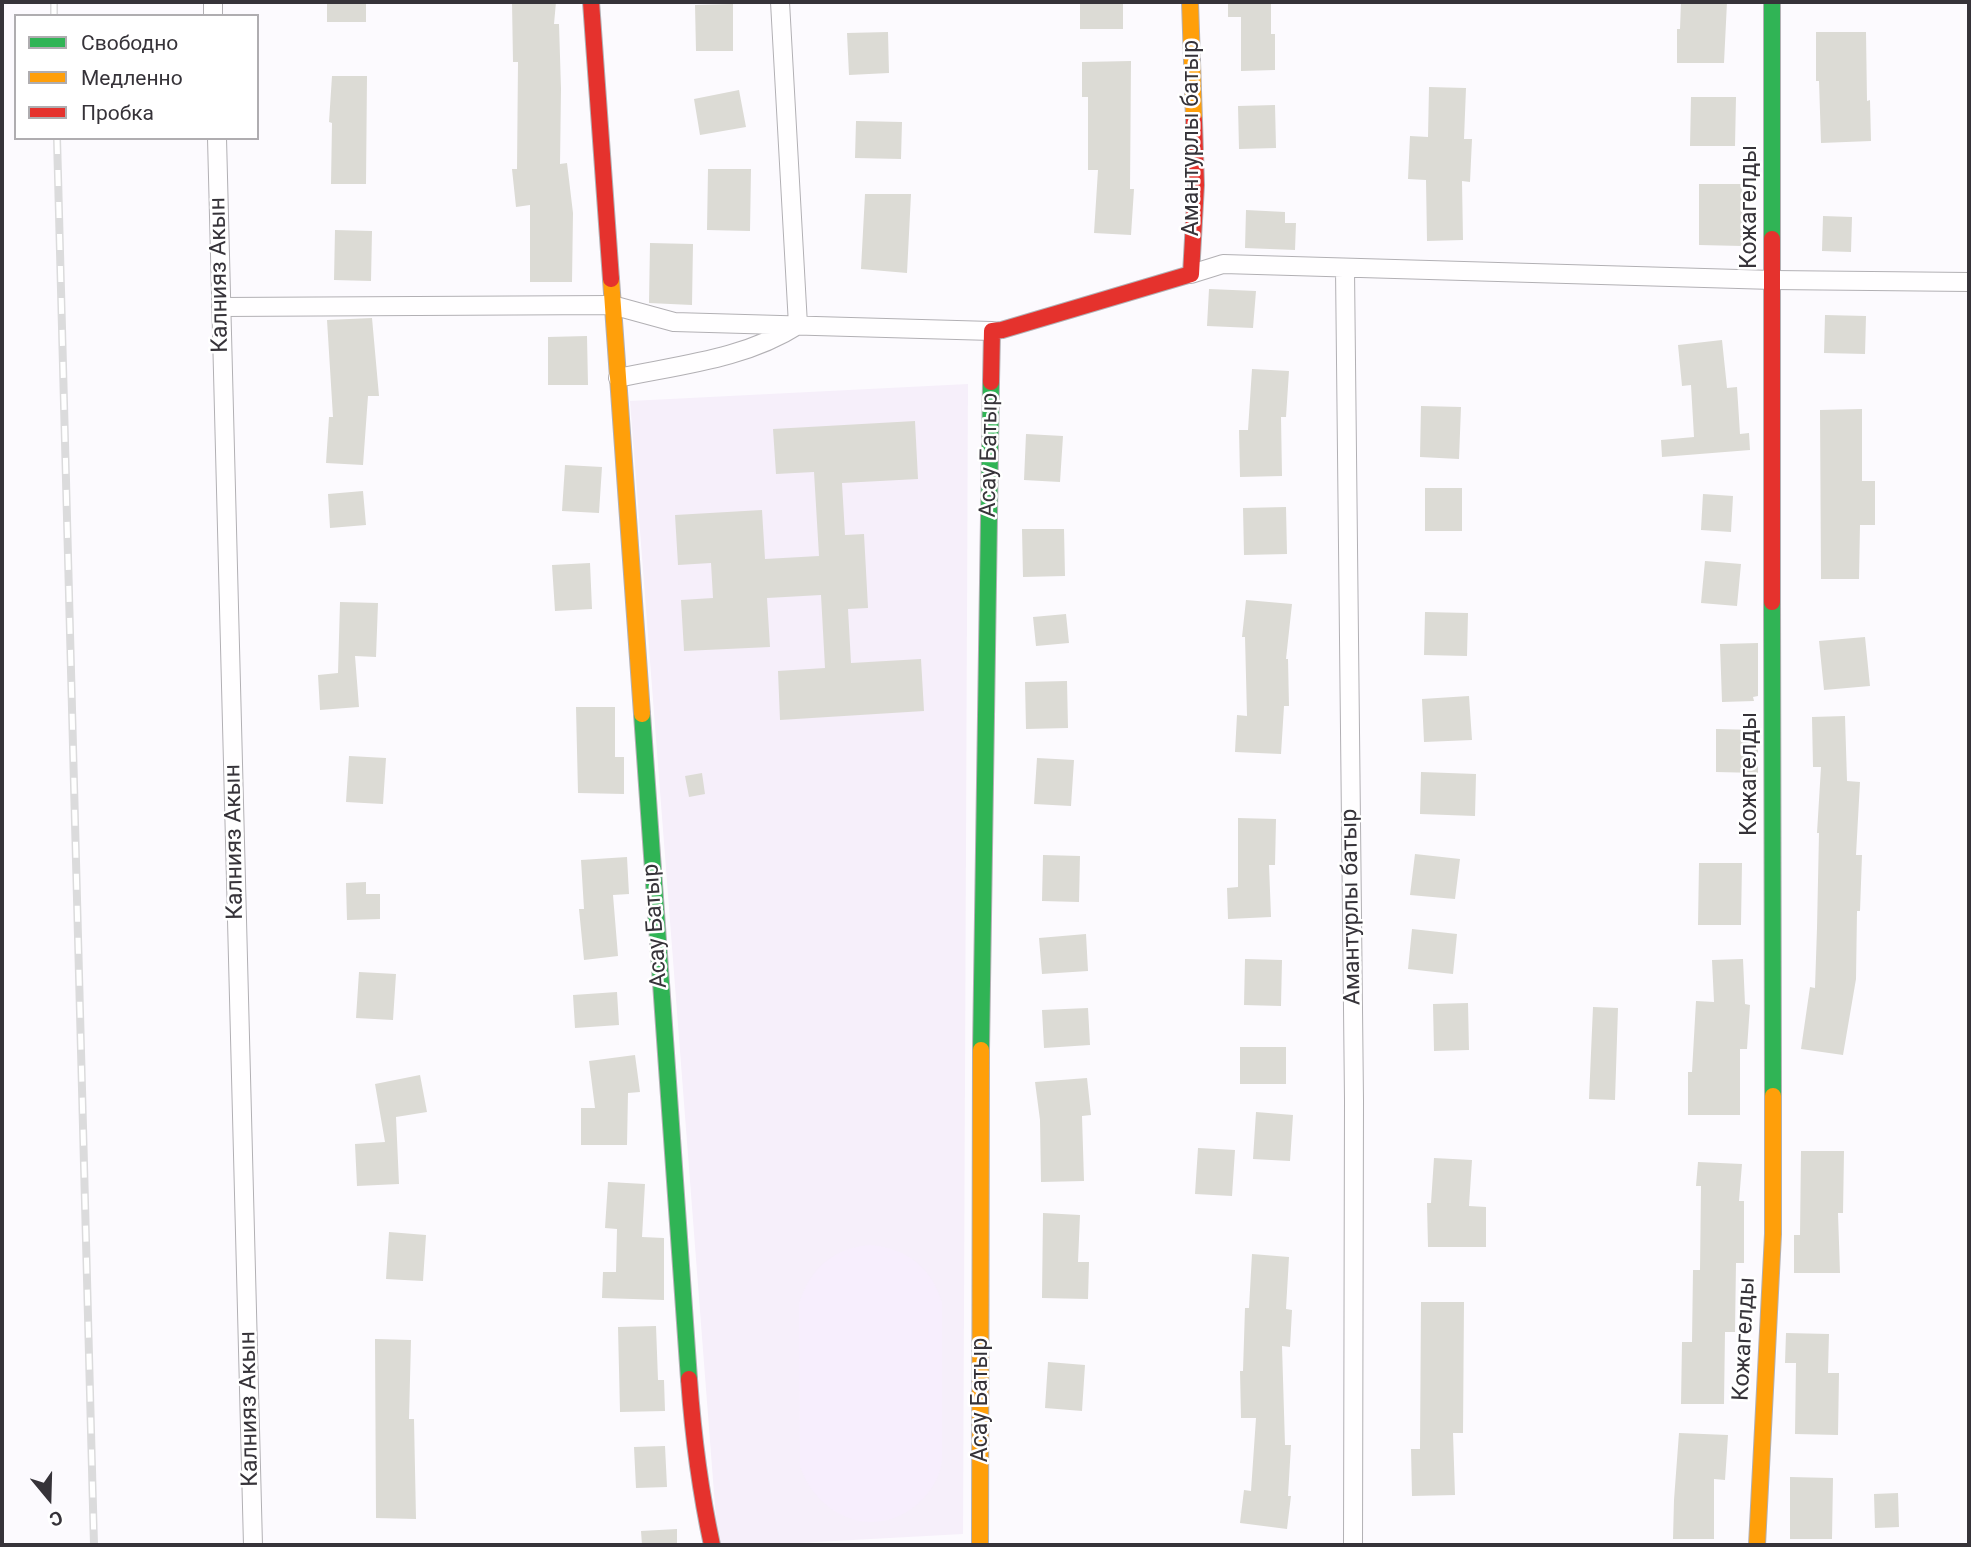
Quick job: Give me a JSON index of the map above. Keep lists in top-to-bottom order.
{
  "streets": {
    "street": [
      "Амантурлы батыр",
      "Кожагелды",
      "Калнияз Акын",
      "Асау Батыр"
    ]
  },
  "legend": ["Свободно", "Медленно", "Пробка"],
  "north": "bottom"
}
